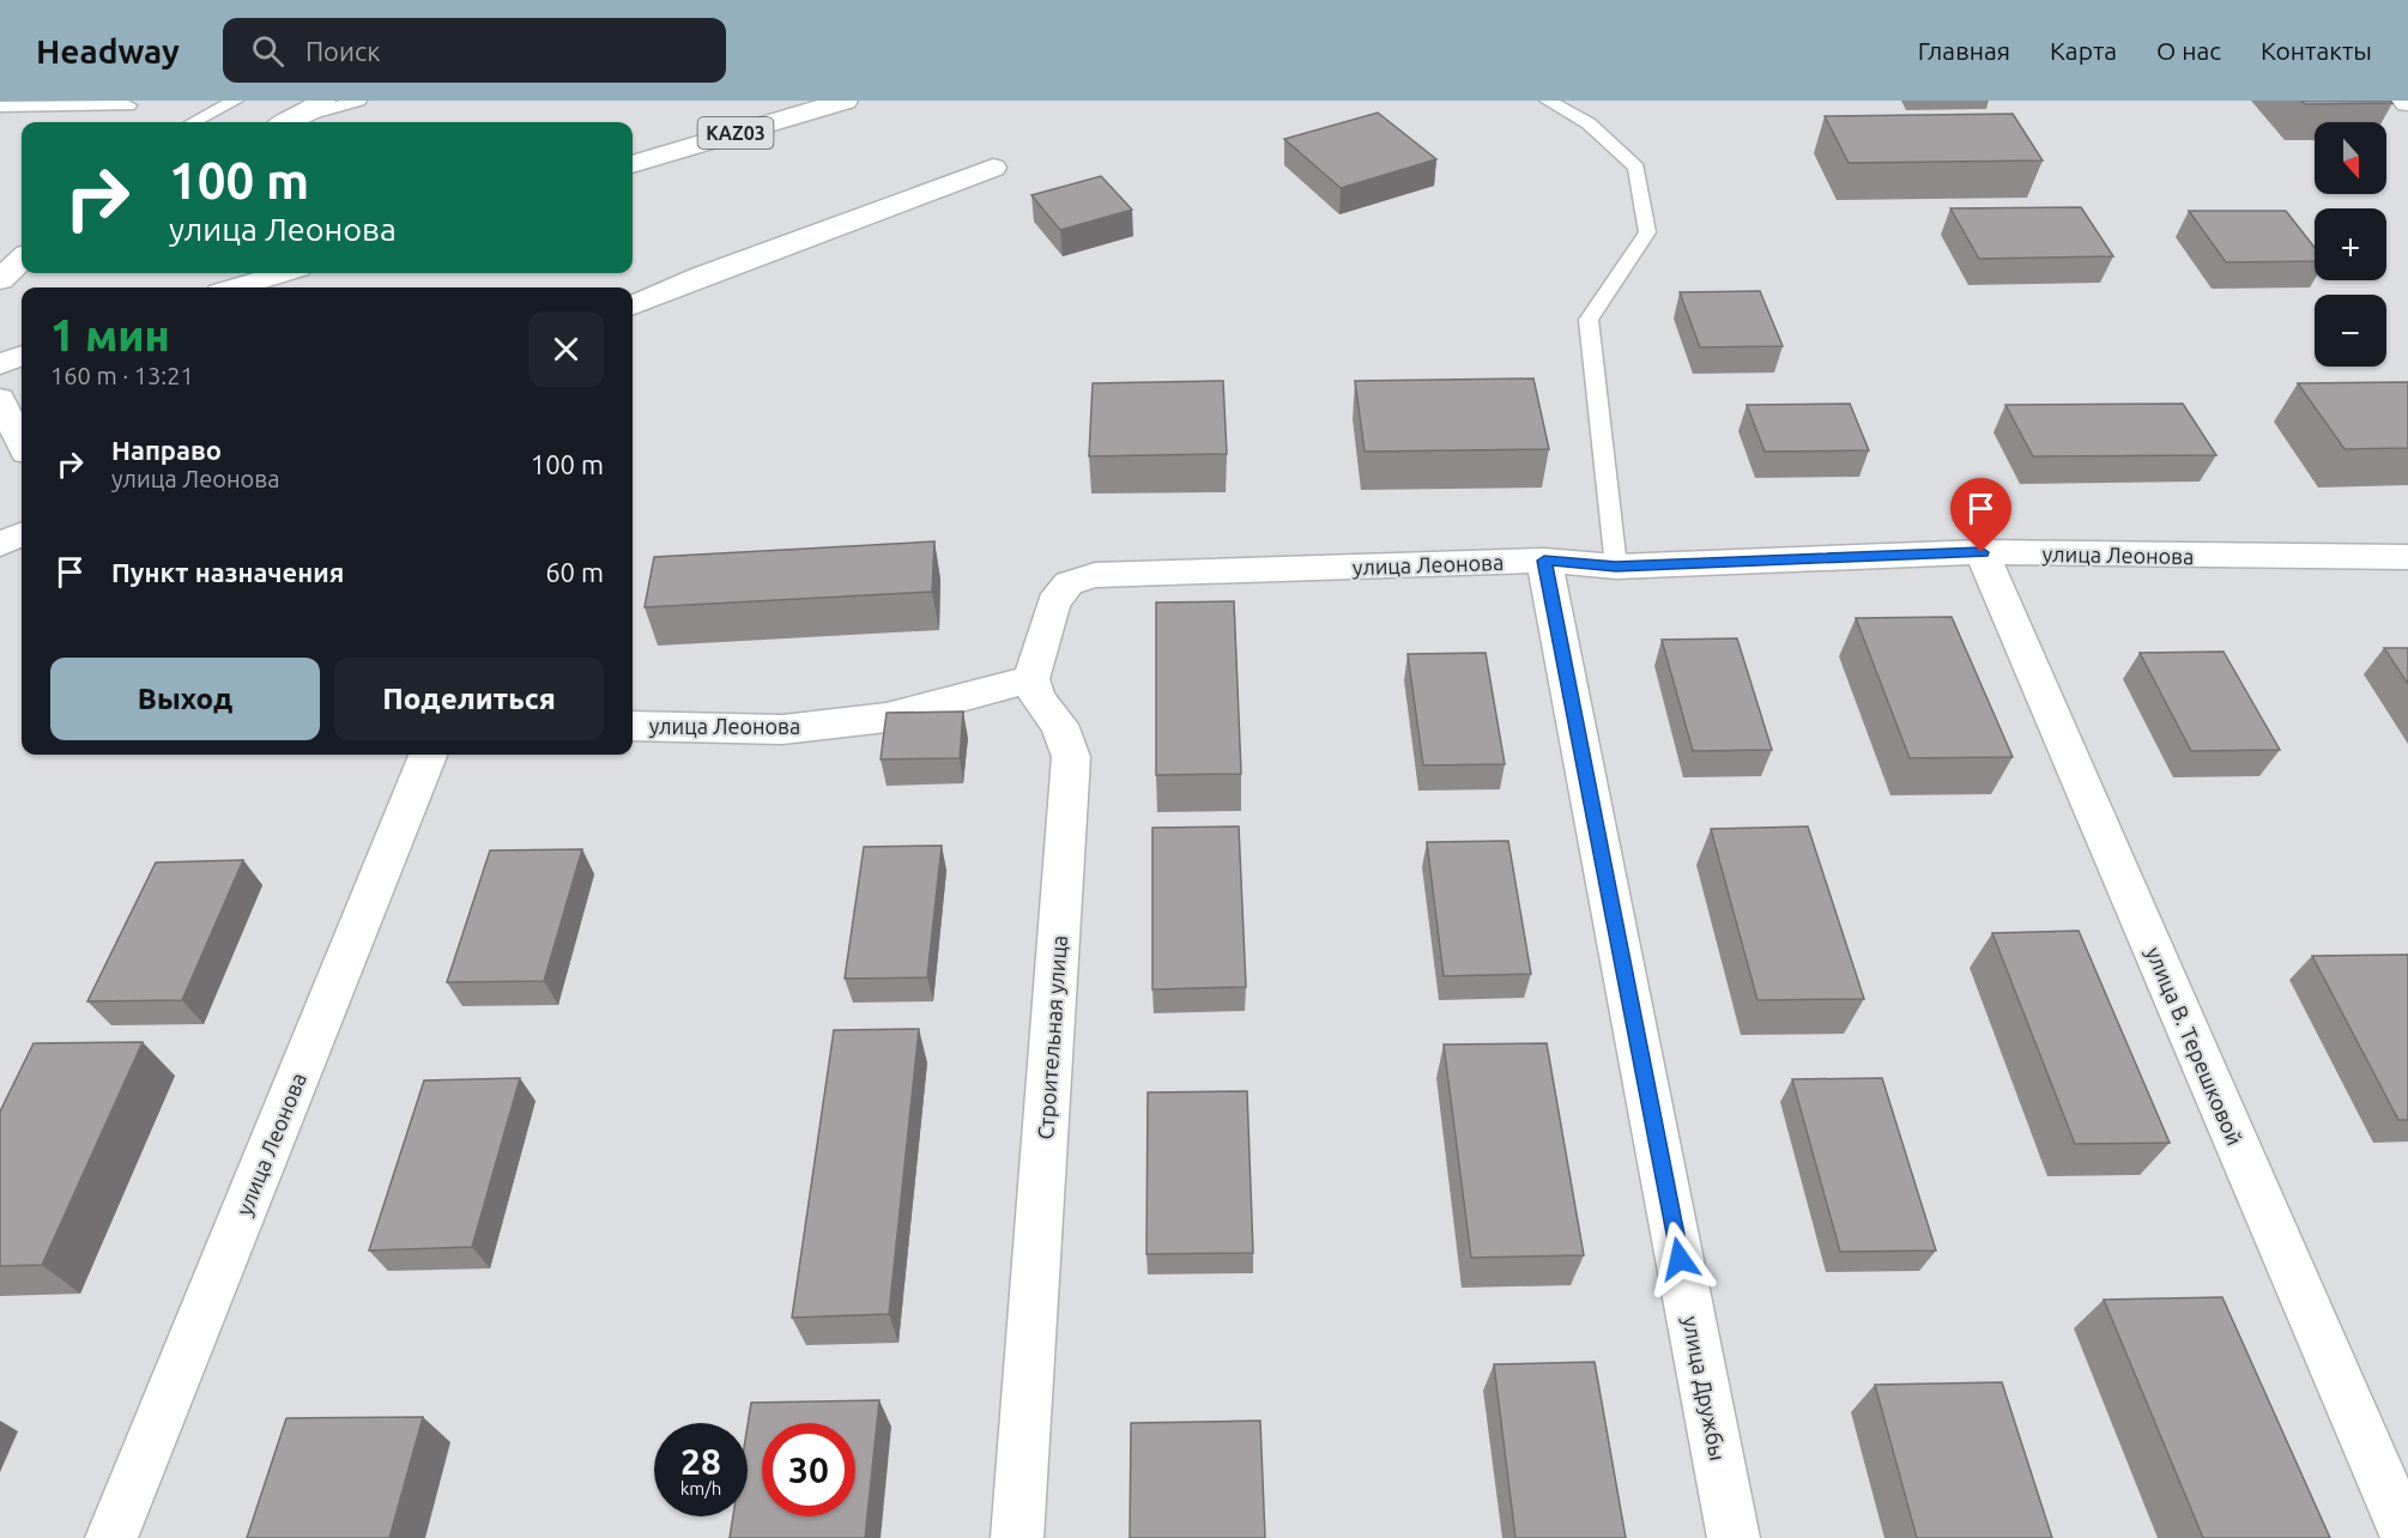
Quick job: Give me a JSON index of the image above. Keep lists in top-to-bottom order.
{
  "streets": {
    "main road": [
      "KАZ03",
      "улица Леонова",
      "Строительная улица",
      "улица В. Терешковой",
      "улица Дружбы"
    ]
  },
  "crossings": [
    ["улица Леонова", "Строительная улица"],
    ["улица Леонова", "улица В. Терешковой"],
    ["улица Леонова", "улица Дружбы"]
  ],
  "north": "bottom",
  "page": {
    "header": "Headway",
    "search": "Поиск",
    "nav": [
      "Главная",
      "Карта",
      "О нас",
      "Контакты"
    ],
    "map_buttons": ["+", "−"],
    "turn": ["100 m", "улица Леонова"],
    "heading": ["1 мин", "160 m · 13:21"],
    "list": [
      {
        "name": "Направо",
        "note": "улица Леонова",
        "value": "100 m"
      },
      {
        "name": "Пункт назначения",
        "value": "60 m"
      }
    ],
    "buttons": ["Выход", "Поделиться"],
    "speed": "28 km/h",
    "limit": "30"
  }
}
